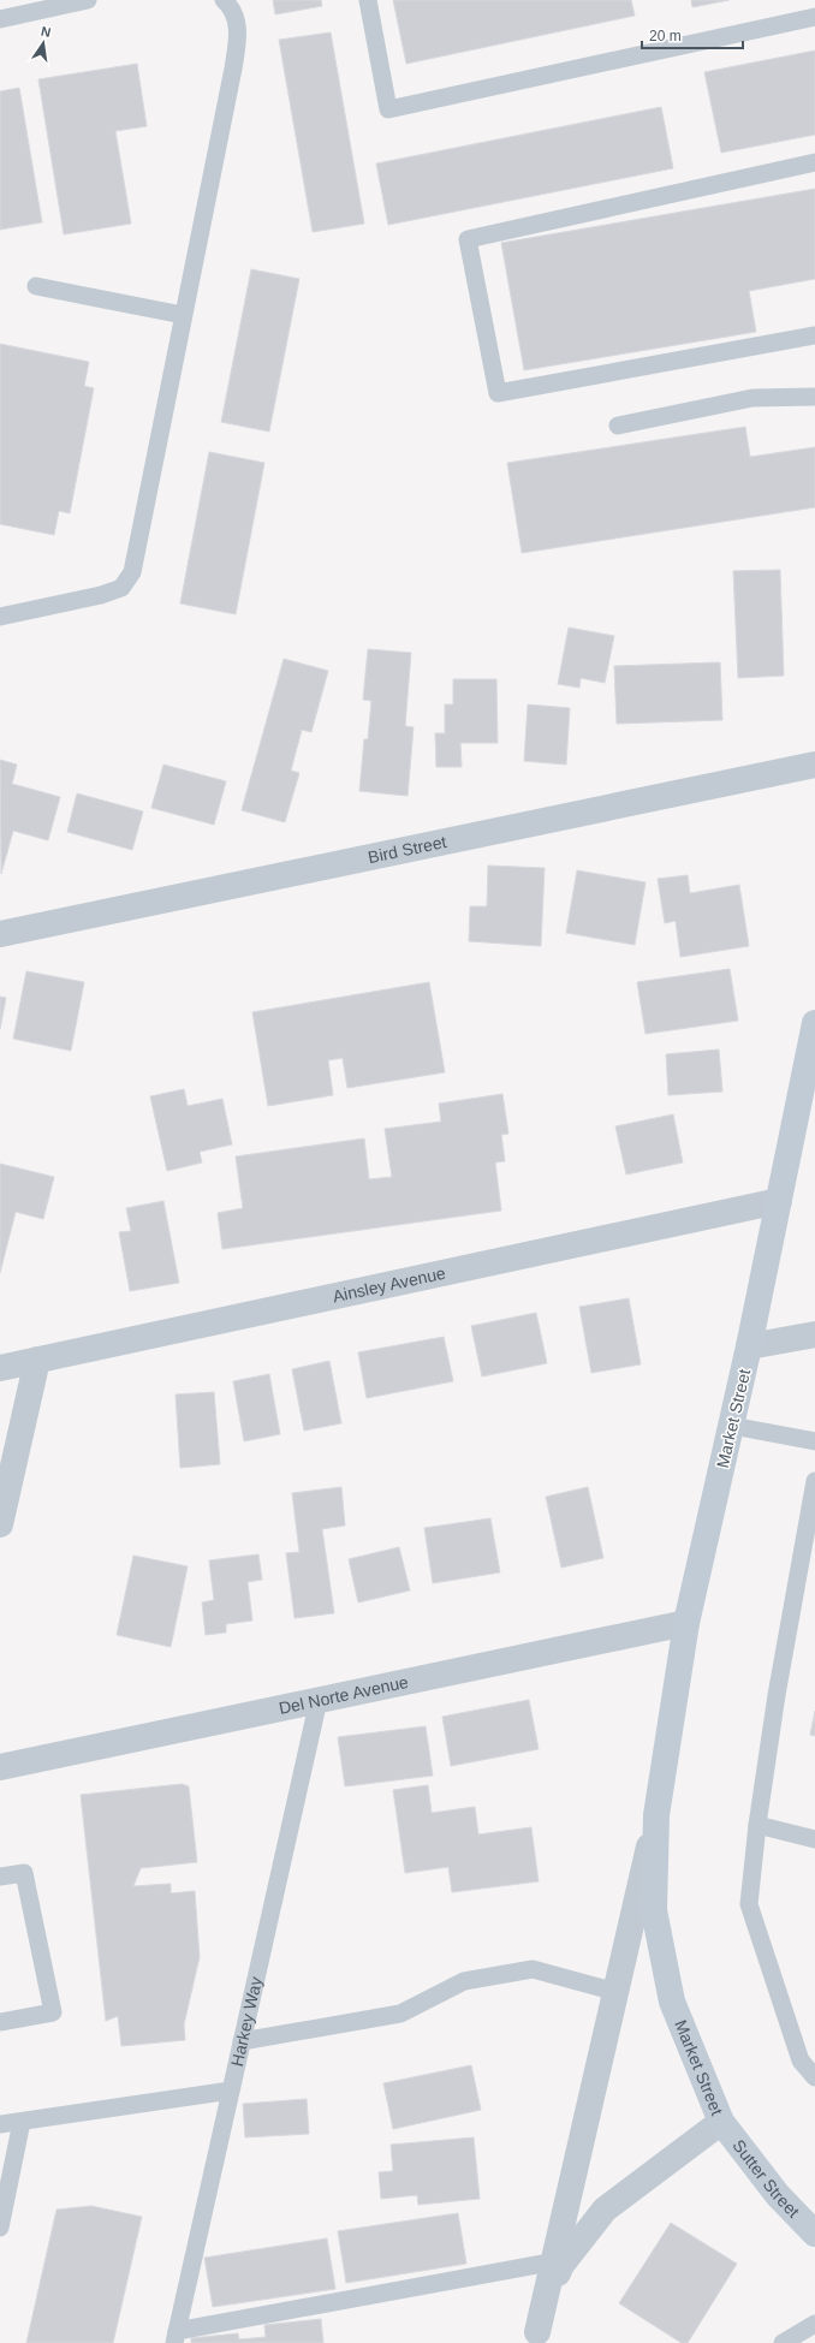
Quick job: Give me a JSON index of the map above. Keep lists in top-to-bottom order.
{
  "streets": {
    "main road": ["Market Street", "Sutter Street"],
    "street": ["Bird Street", "Ainsley Avenue", "Del Norte Avenue"],
    "lane": ["Harkey Way"]
  },
  "crossings": [
    ["Ainsley Avenue", "Market Street"],
    ["Market Street", "Del Norte Avenue"],
    ["Market Street", "Sutter Street"],
    ["Del Norte Avenue", "Harkey Way"]
  ],
  "scale_bar": "20 m",
  "north": "top"
}
